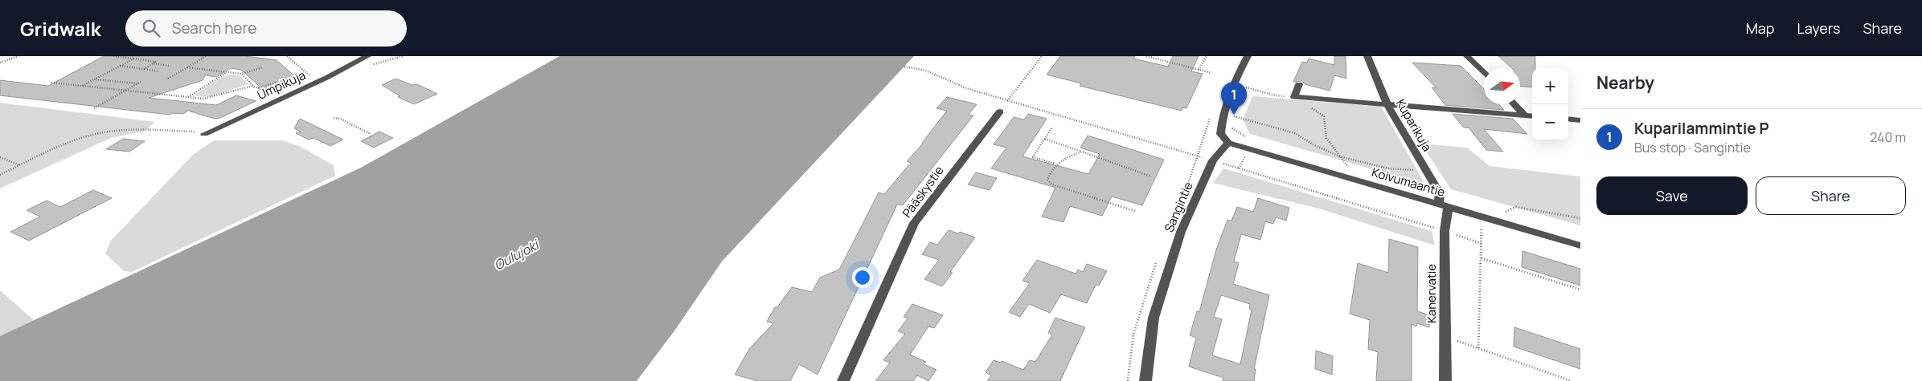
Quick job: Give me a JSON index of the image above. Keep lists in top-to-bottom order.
{
  "streets": {
    "street": [
      "Umpikuja",
      "Kuparikuja",
      "Koivumaantie",
      "Pääskystie",
      "Sangintie",
      "Kanervatie"
    ]
  },
  "crossings": [
    ["Kuparikuja", "Koivumaantie"],
    ["Kuparikuja", "Kanervatie"],
    ["Koivumaantie", "Sangintie"],
    ["Koivumaantie", "Kanervatie"]
  ],
  "water": ["Oulujoki"],
  "north": "right",
  "page": {
    "header": "Gridwalk",
    "search": "Search here",
    "nav": ["Map", "Layers", "Share"],
    "heading": "Nearby",
    "map_buttons": ["+", "−"],
    "pins": "1",
    "list": [
      {
        "mark": "1",
        "name": "Kuparilammintie P",
        "note": "Bus stop · Sangintie",
        "value": "240 m"
      }
    ],
    "buttons": ["Save", "Share"]
  }
}
